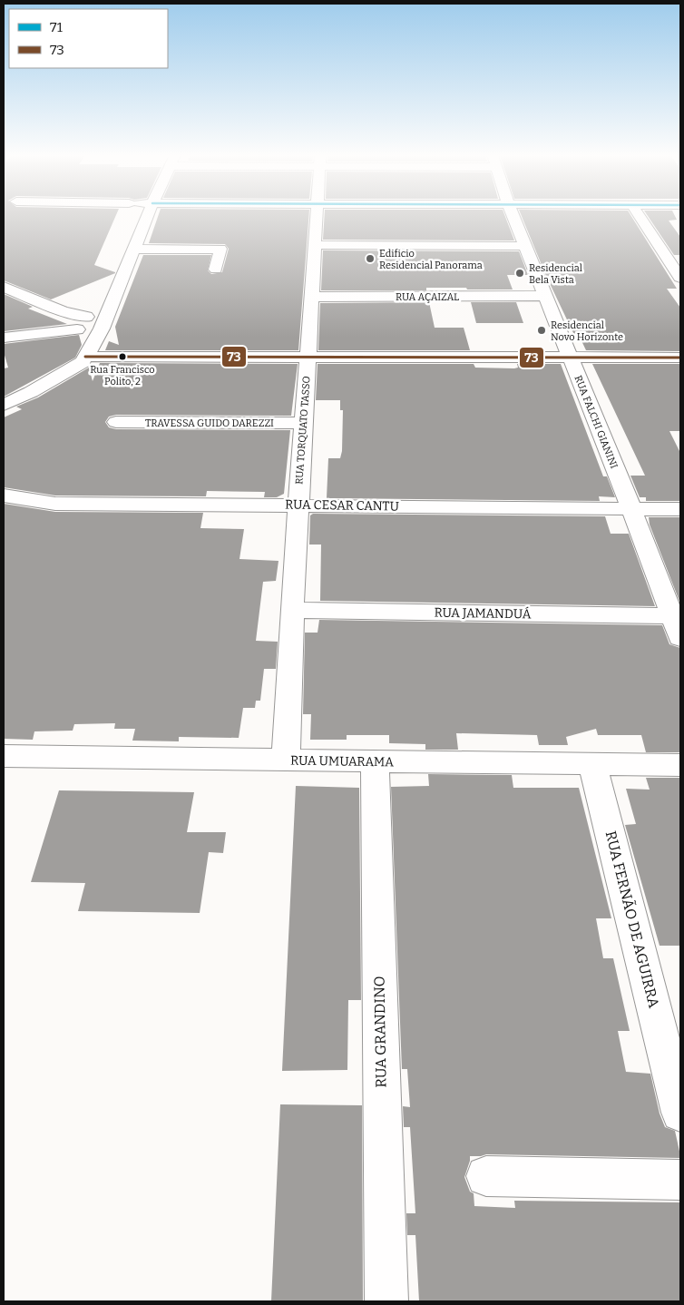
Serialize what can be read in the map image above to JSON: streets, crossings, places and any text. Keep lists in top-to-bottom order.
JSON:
{
  "streets": {
    "street": [
      "RUA AÇAIZAL",
      "RUA FALCHI GIANINI",
      "TRAVESSA GUIDO DAREZZI",
      "RUA TORQUATO TASSO",
      "RUA CESAR CANTU",
      "RUA JAMANDUÁ",
      "RUA UMUARAMA",
      "RUA FERNÃO DE AGUIRRA",
      "RUA GRANDINO"
    ]
  },
  "crossings": [
    ["RUA AÇAIZAL", "RUA FALCHI GIANINI"],
    ["RUA AÇAIZAL", "RUA TORQUATO TASSO"],
    ["RUA FALCHI GIANINI", "RUA CESAR CANTU"],
    ["RUA FALCHI GIANINI", "RUA JAMANDUÁ"],
    ["TRAVESSA GUIDO DAREZZI", "RUA TORQUATO TASSO"],
    ["RUA TORQUATO TASSO", "RUA CESAR CANTU"],
    ["RUA TORQUATO TASSO", "RUA JAMANDUÁ"],
    ["RUA TORQUATO TASSO", "RUA UMUARAMA"],
    ["RUA UMUARAMA", "RUA FERNÃO DE AGUIRRA"],
    ["RUA UMUARAMA", "RUA GRANDINO"]
  ],
  "places": [
    "Edificio Residencial Panorama",
    "Residencial Bela Vista",
    "Residencial Novo Horizonte",
    "Rua Francisco Polito, 2"
  ],
  "lines": ["transit line 73"],
  "legend": ["71", "73"]
}
